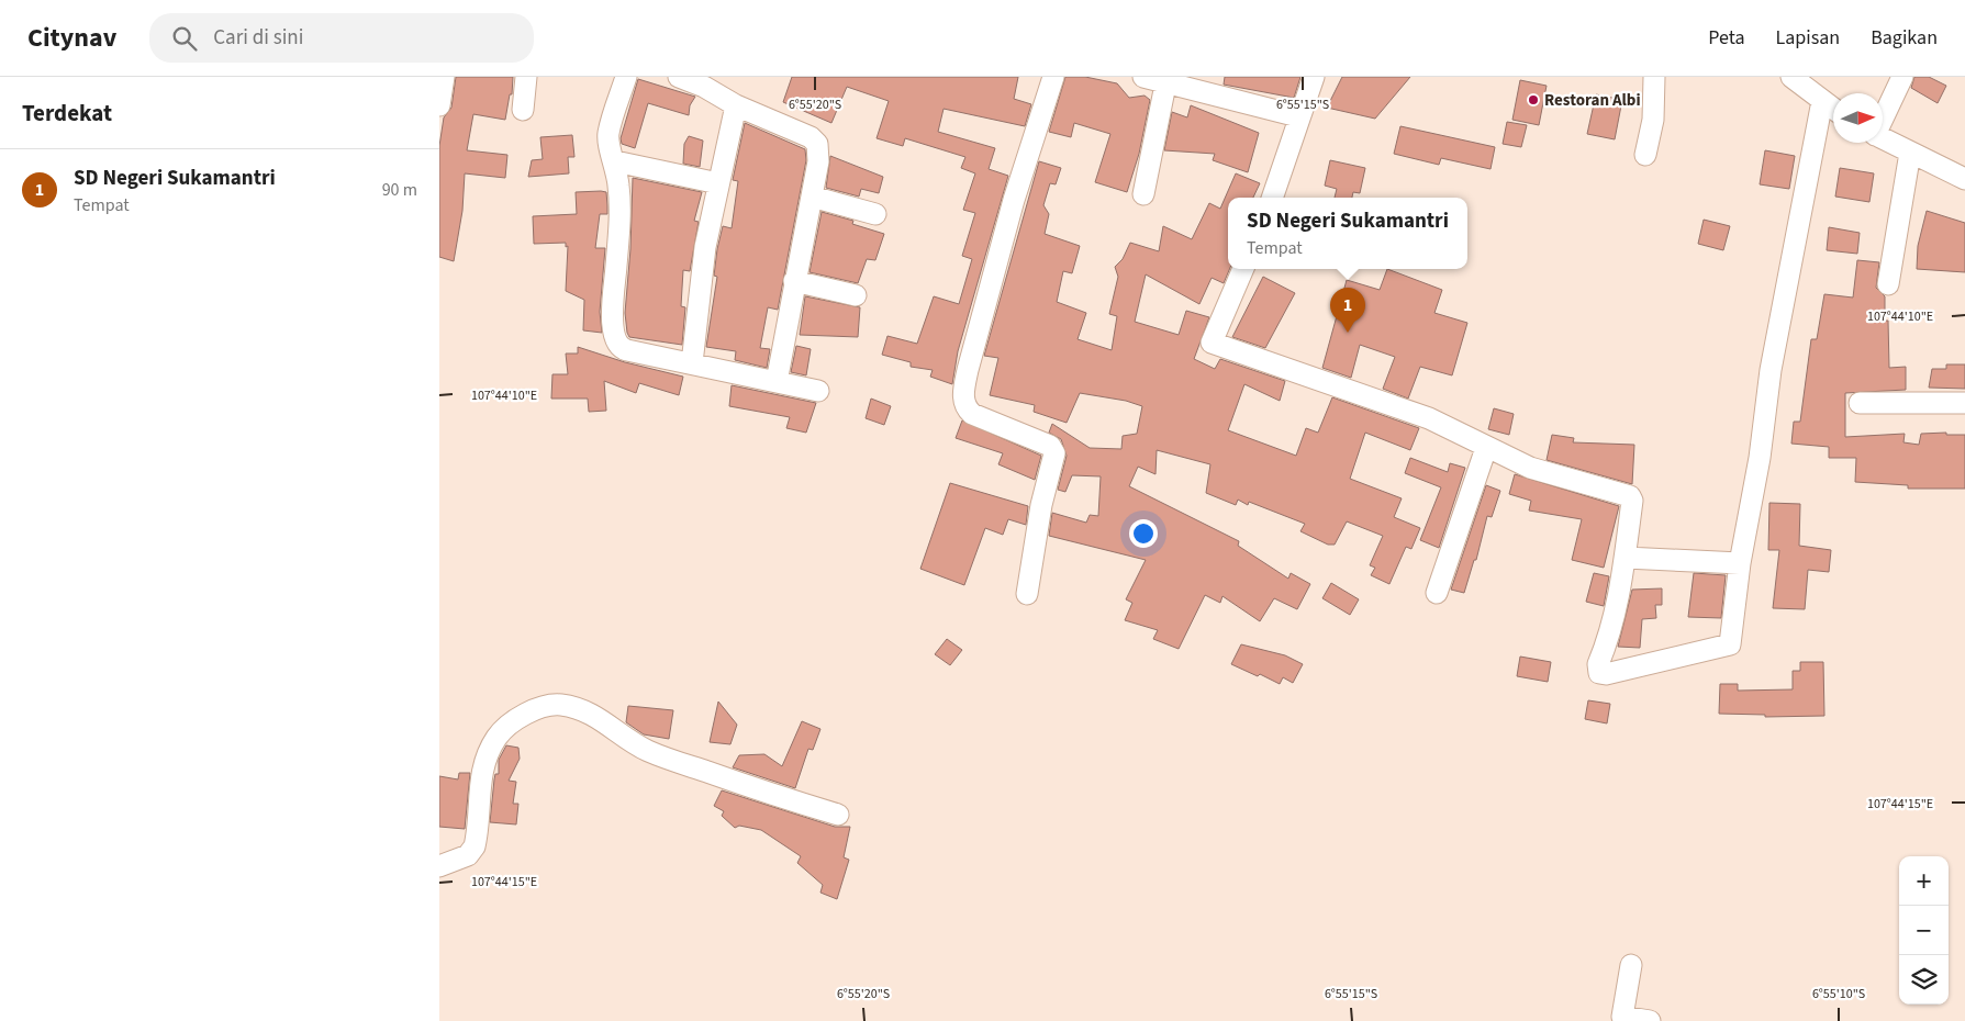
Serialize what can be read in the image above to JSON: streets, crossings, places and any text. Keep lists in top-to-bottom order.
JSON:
{
  "places": ["Restoran Albi"],
  "north": "right",
  "page": {
    "header": "Citynav",
    "search": "Cari di sini",
    "nav": ["Peta", "Lapisan", "Bagikan"],
    "heading": "Terdekat",
    "list": [
      {
        "mark": "1",
        "name": "SD Negeri Sukamantri",
        "note": "Tempat",
        "value": "90 m"
      }
    ],
    "popup": ["SD Negeri Sukamantri", "Tempat"],
    "pins": "1",
    "map_buttons": ["+", "−"]
  },
  "coordinates": [
    "6°55'20\"S",
    "6°55'15\"S",
    "107°44'10\"E",
    "107°44'15\"E",
    "6°55'10\"S"
  ]
}
